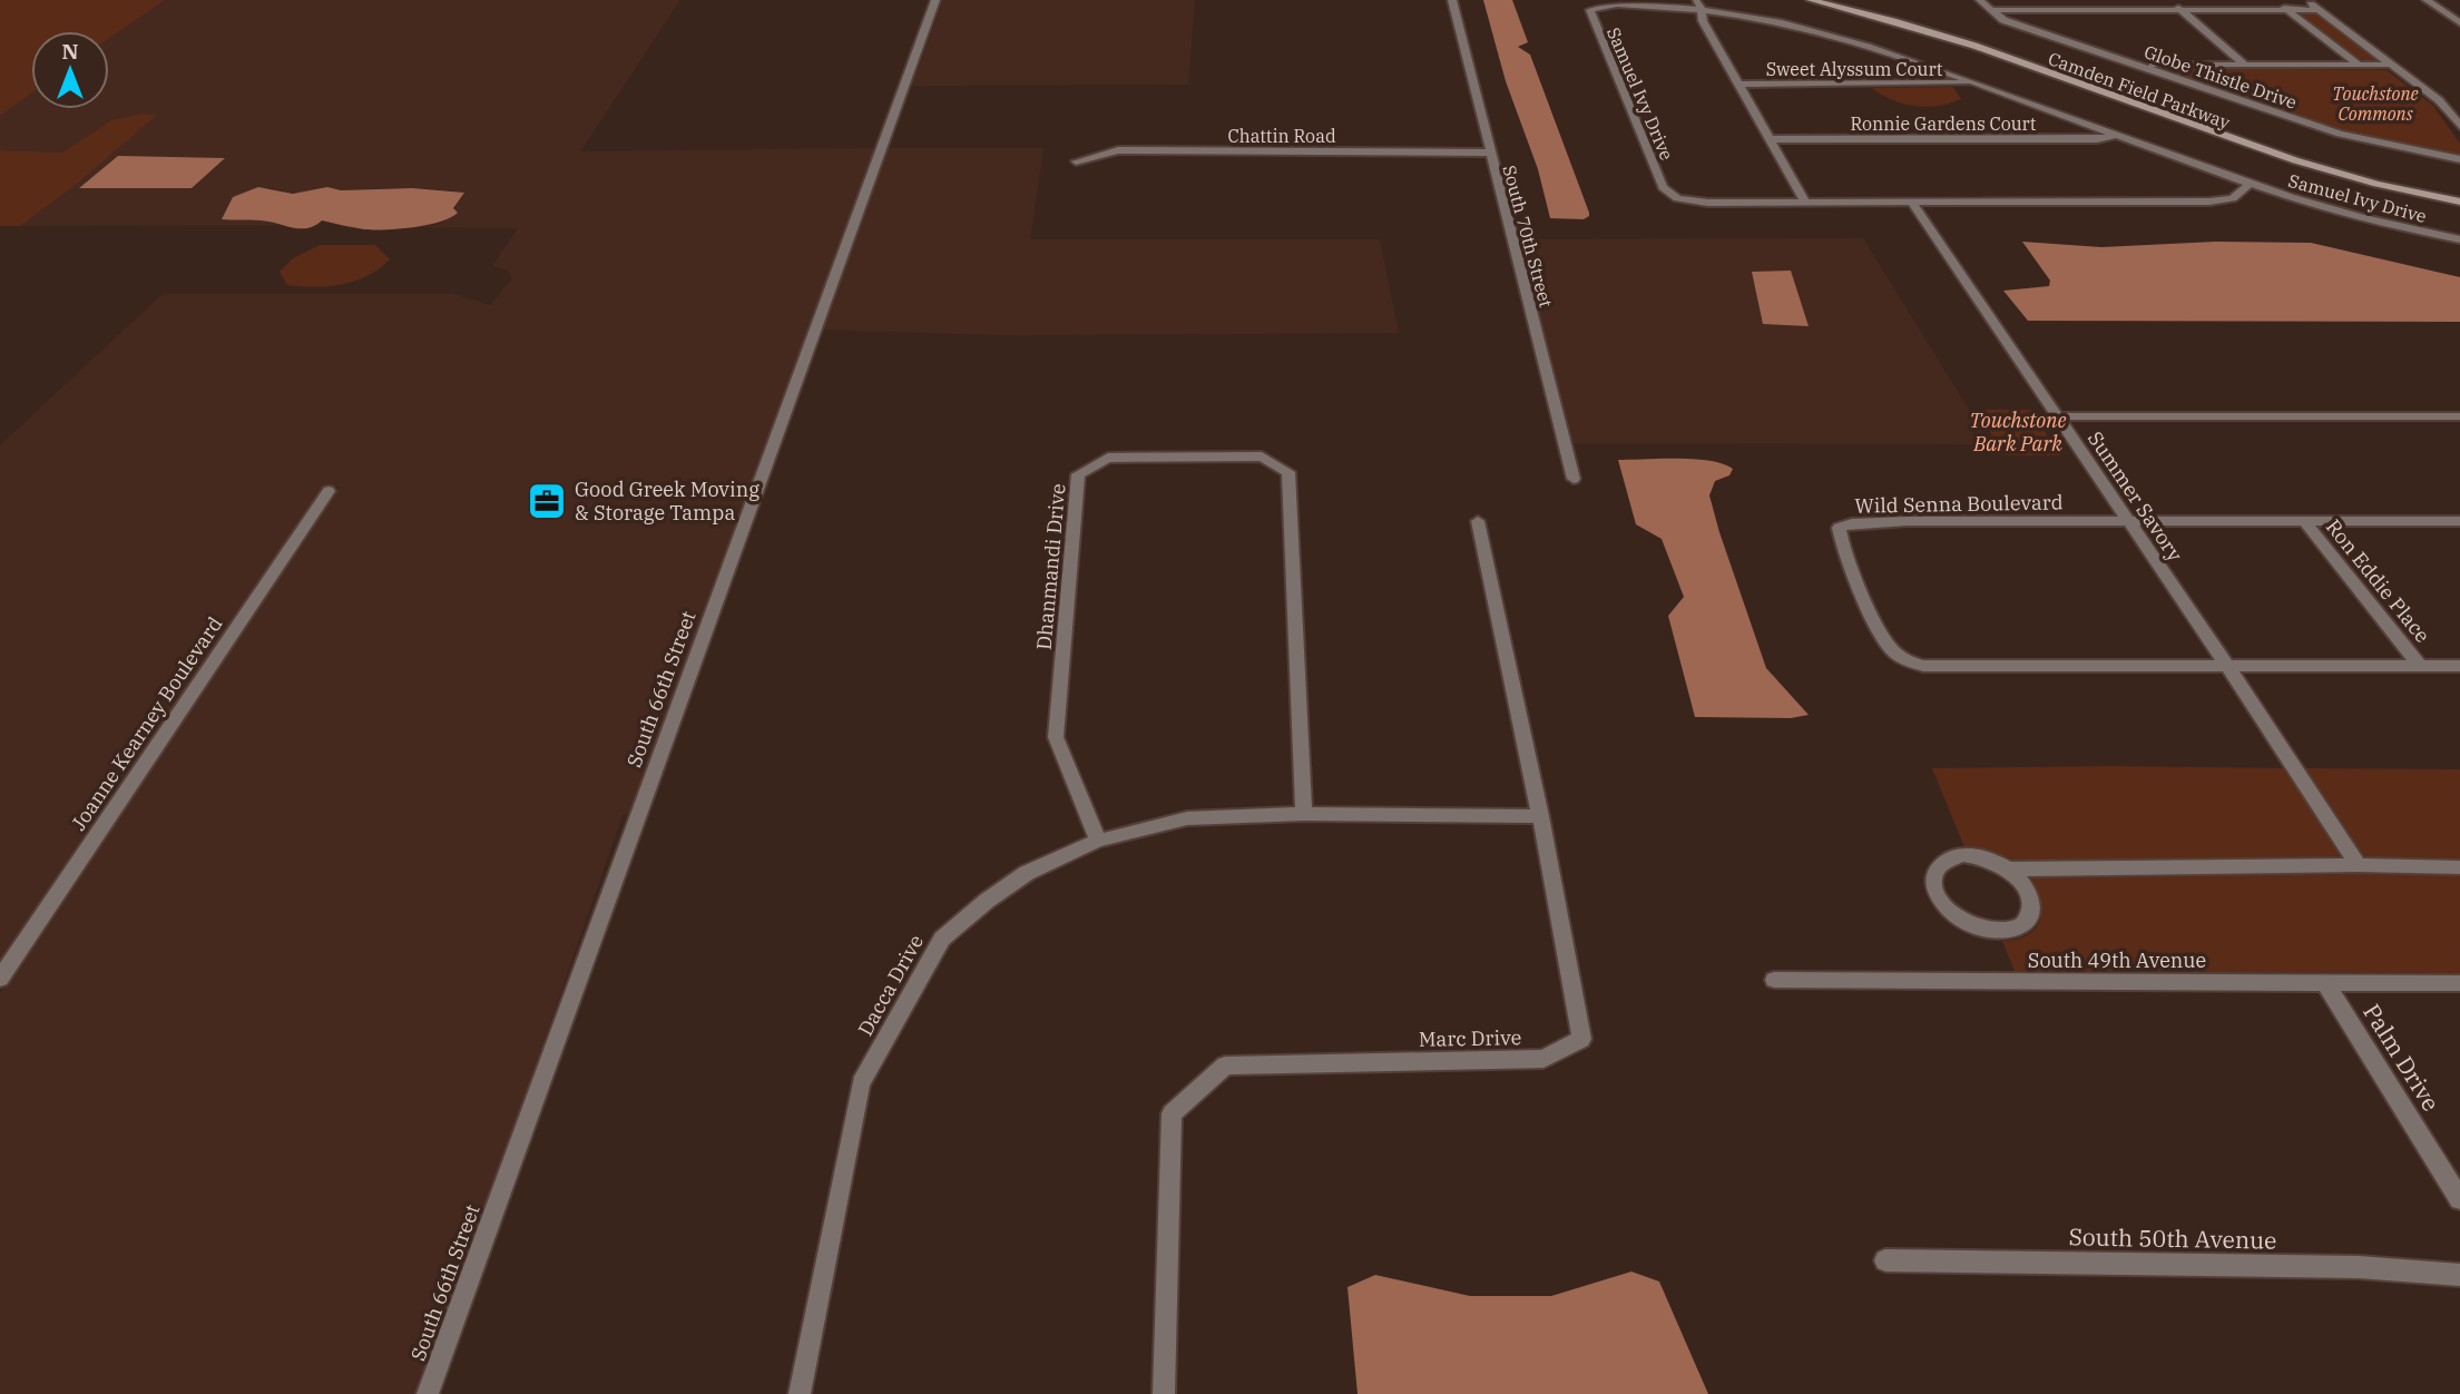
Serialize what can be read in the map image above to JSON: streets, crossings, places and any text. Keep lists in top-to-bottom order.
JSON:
{
  "streets": {
    "street": [
      "Sweet Alyssum Court",
      "Globe Thistle Drive",
      "Camden Field Parkway",
      "Samuel Ivy Drive",
      "Ronnie Gardens Court",
      "Chattin Road",
      "South 70th Street",
      "Summer Savory",
      "Wild Senna Boulevard",
      "Dhanmandi Drive",
      "Ron Eddie Place",
      "South 66th Street",
      "Joanne Kearney Boulevard",
      "South 49th Avenue",
      "Dacca Drive",
      "Marc Drive",
      "Palm Drive",
      "South 50th Avenue"
    ]
  },
  "crossings": [
    ["Sweet Alyssum Court", "Samuel Ivy Drive"],
    ["Samuel Ivy Drive", "Ronnie Gardens Court"],
    ["Samuel Ivy Drive", "Summer Savory"],
    ["Chattin Road", "South 70th Street"],
    ["Summer Savory", "Wild Senna Boulevard"],
    ["Wild Senna Boulevard", "Ron Eddie Place"],
    ["Dhanmandi Drive", "Dacca Drive"],
    ["South 49th Avenue", "Palm Drive"],
    ["Dacca Drive", "Marc Drive"]
  ],
  "parks": ["Touchstone Commons", "Touchstone Bark Park"],
  "places": {
    "office": ["Good Greek Moving & Storage Tampa"]
  },
  "north": "top"
}
